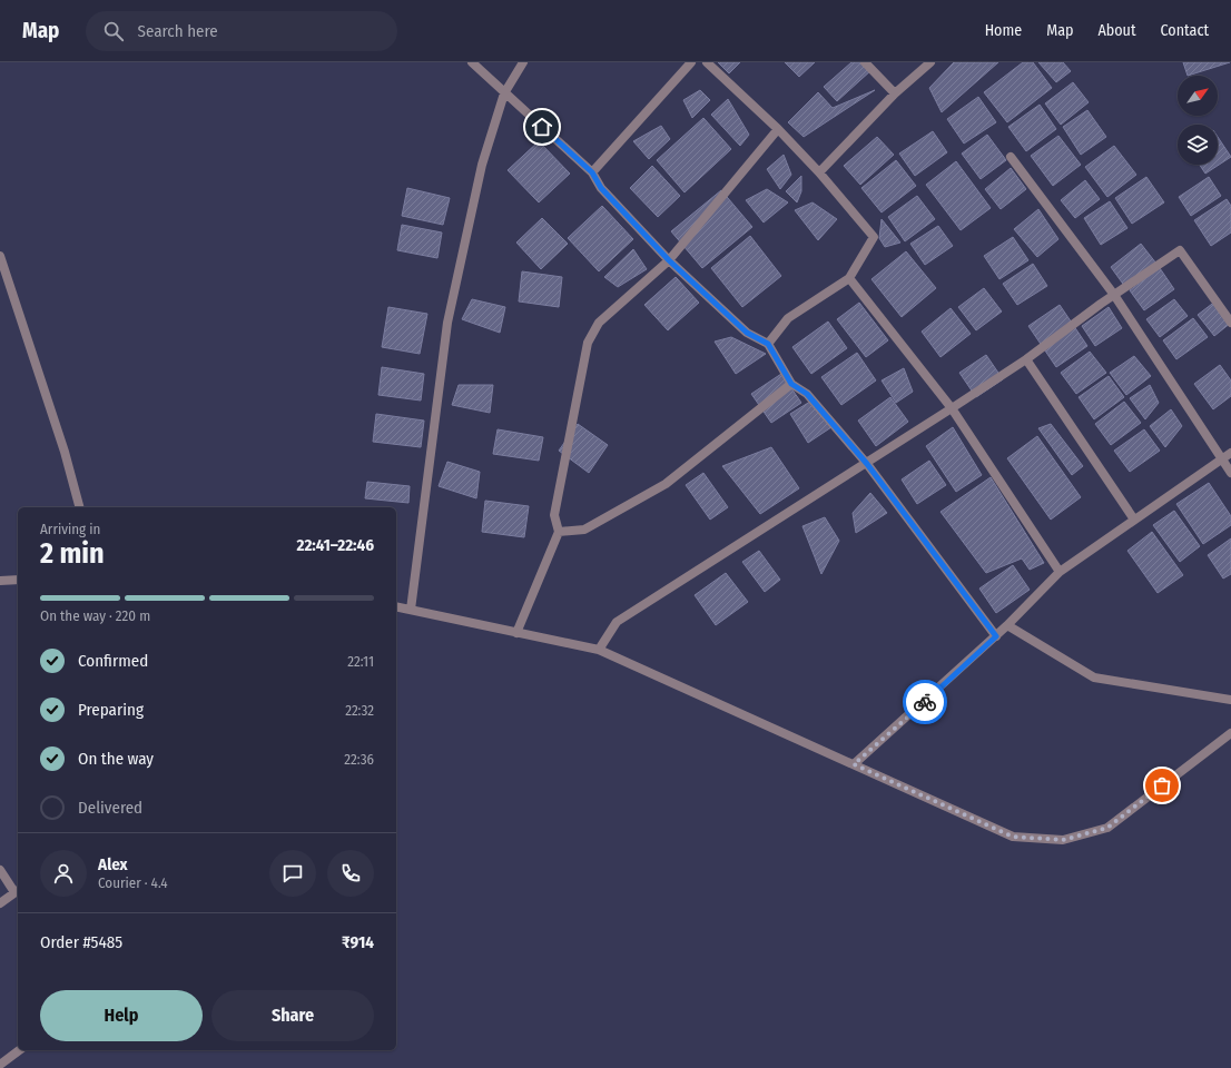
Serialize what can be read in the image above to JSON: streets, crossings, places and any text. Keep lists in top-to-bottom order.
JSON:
{
  "north": "top right",
  "page": {
    "header": "Map",
    "search": "Search here",
    "nav": [
      "Home",
      "Map",
      "About",
      "Contact"
    ],
    "heading": ["2 min", "Arriving in", "22:41–22:46"],
    "panel": [
      "Alex",
      "Courier · 4.4",
      "Order #5485",
      "₹914"
    ],
    "bar": "On the way · 220 m",
    "list": [
      ["Confirmed", "22:11"],
      ["Preparing", "22:32"],
      ["On the way", "22:36"],
      "Delivered"
    ],
    "buttons": ["Help", "Share"]
  }
}
